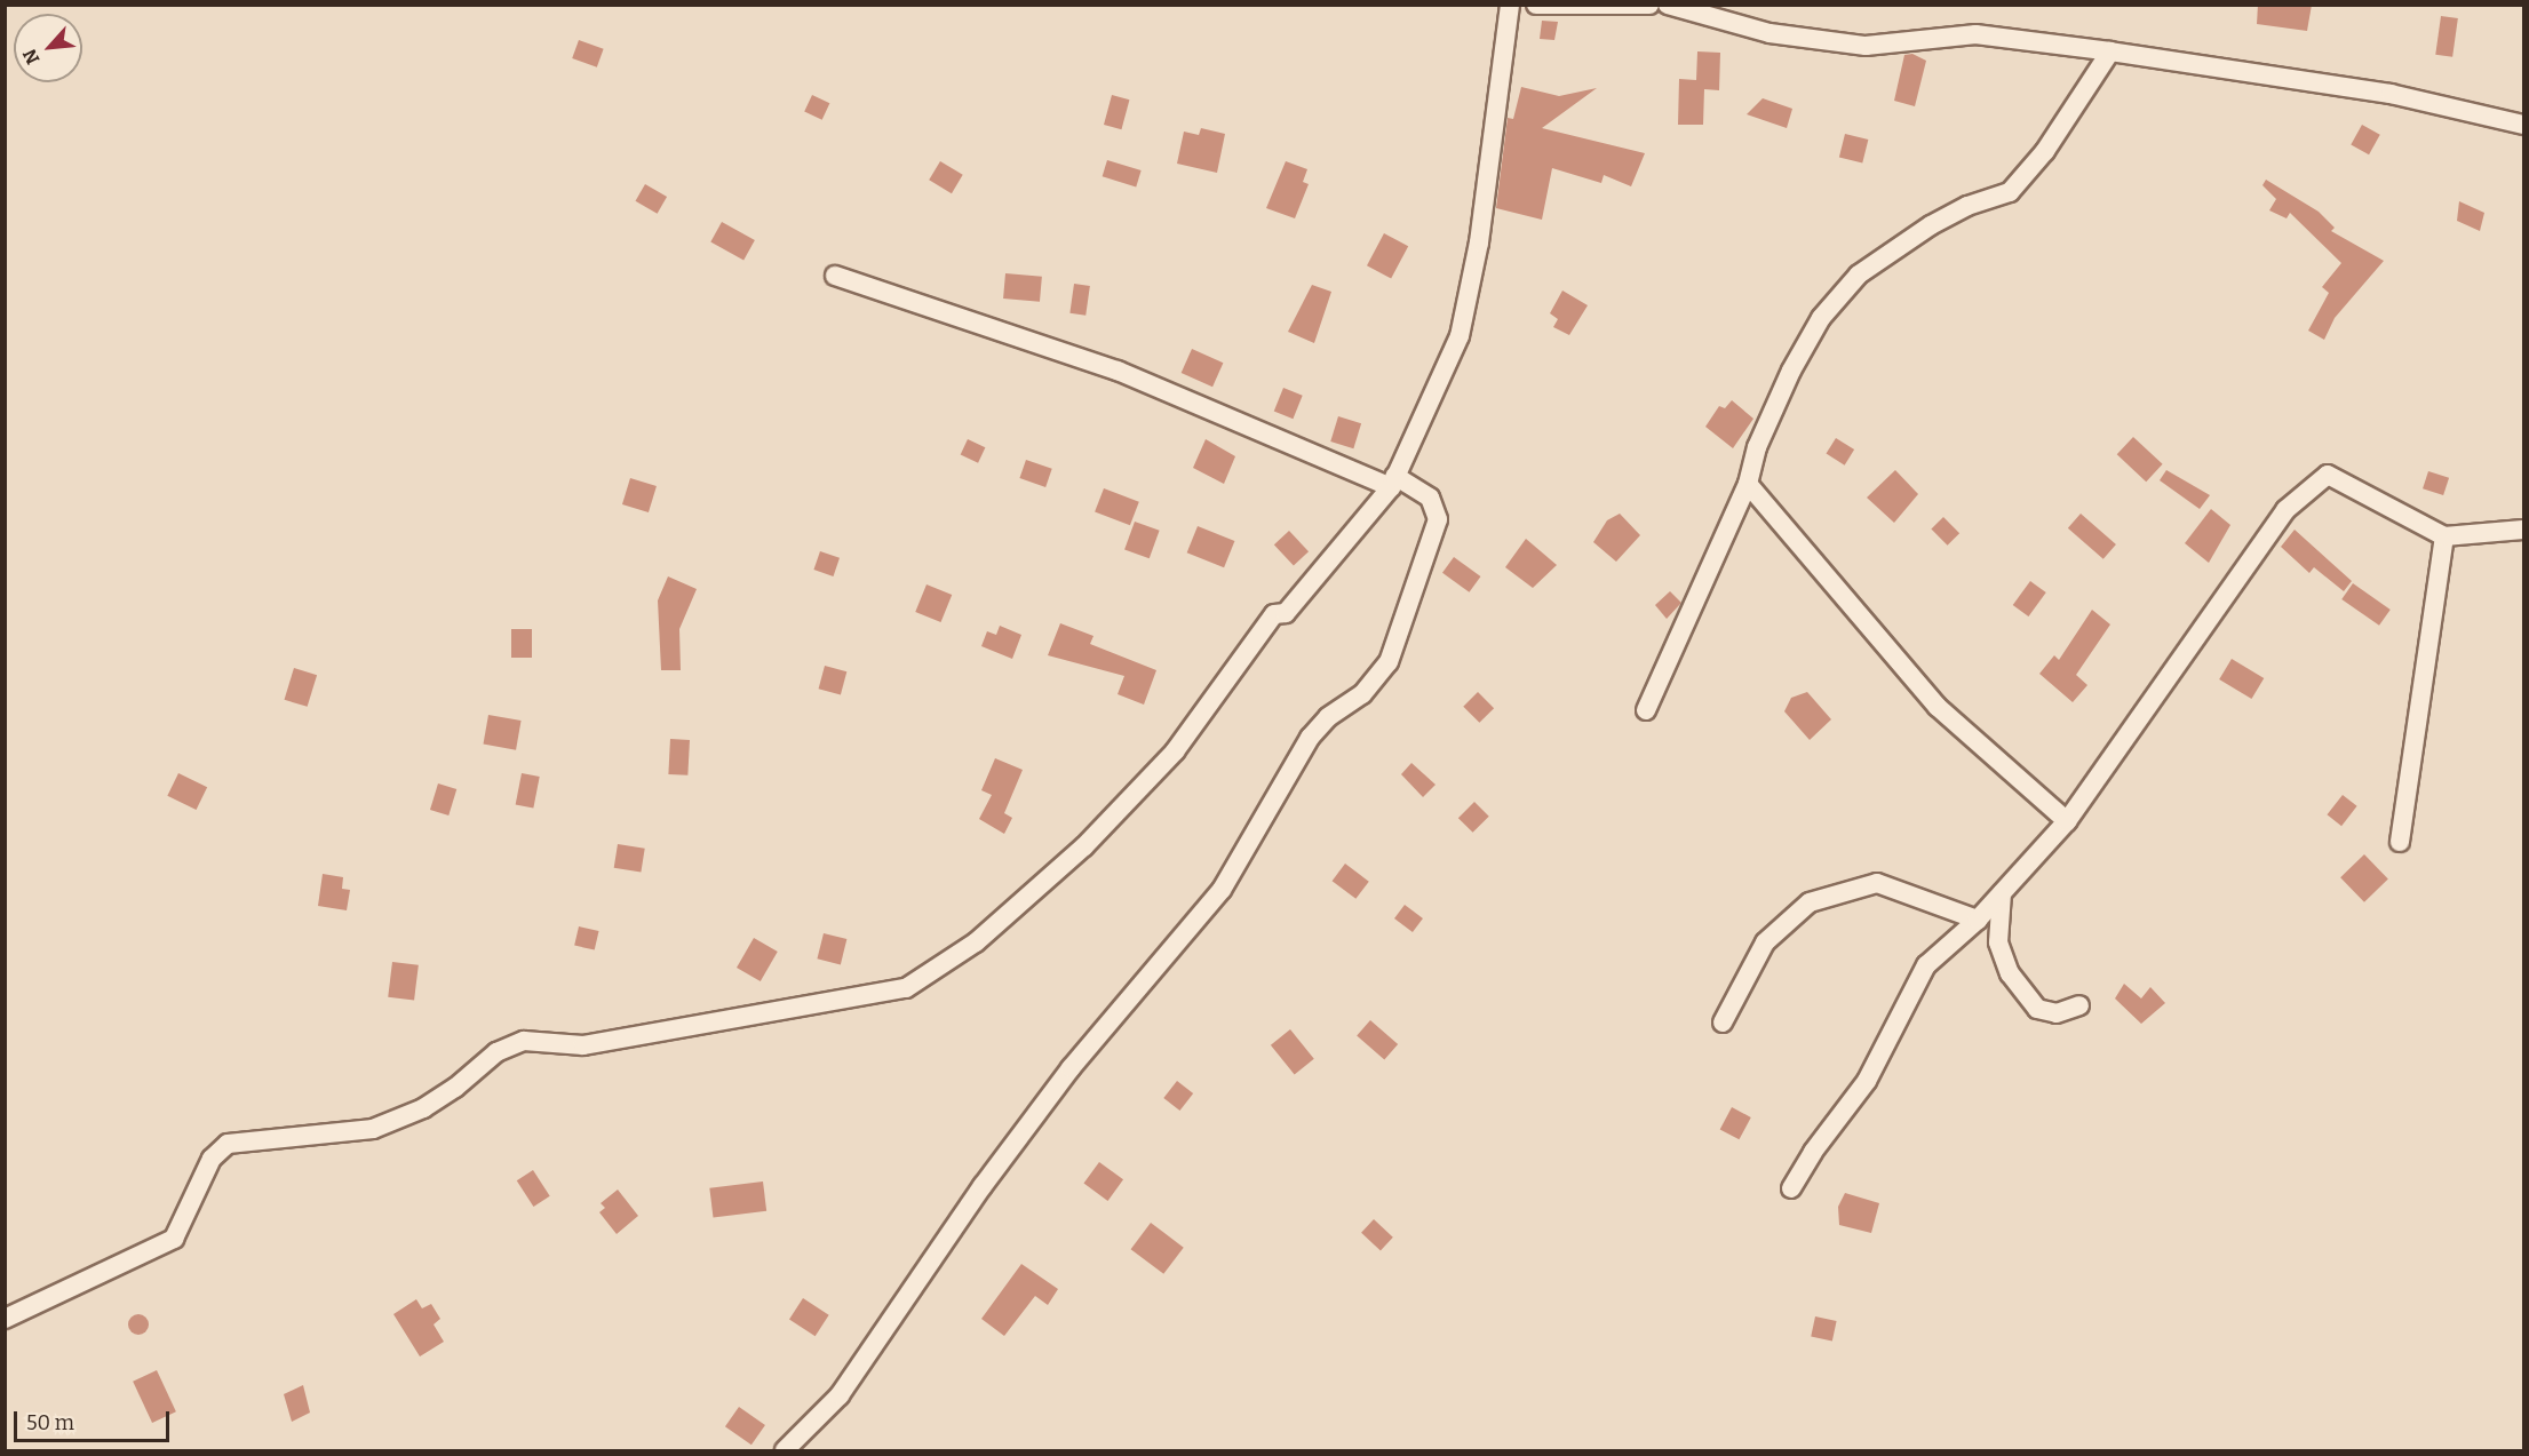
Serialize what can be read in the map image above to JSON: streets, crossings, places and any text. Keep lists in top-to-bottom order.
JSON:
{
  "scale_bar": "50 m",
  "north": "bottom left"
}
